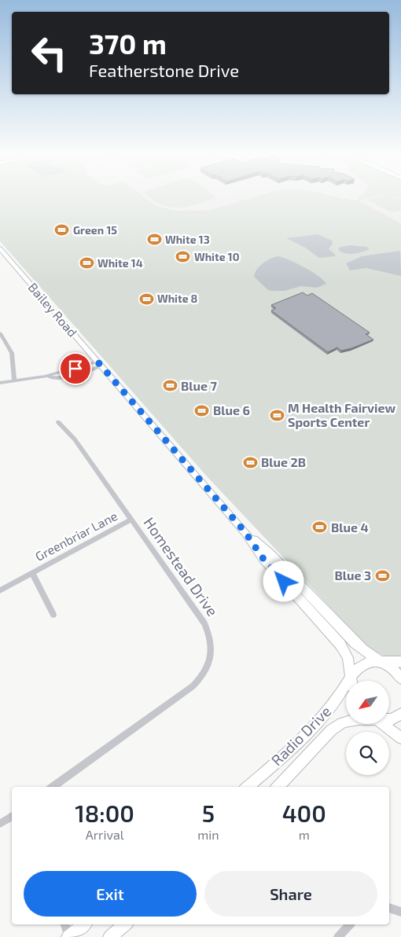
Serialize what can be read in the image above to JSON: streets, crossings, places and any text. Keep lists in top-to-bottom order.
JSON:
{
  "streets": {
    "main road": ["Bailey Road", "Radio Drive"],
    "street": ["Greenbriar Lane", "Homestead Drive"]
  },
  "crossings": [
    ["Bailey Road", "Radio Drive"],
    ["Greenbriar Lane", "Homestead Drive"]
  ],
  "places": {
    "sports": [
      "Green 15",
      "White 13",
      "White 10",
      "White 14",
      "White 8",
      "Blue 7",
      "Blue 6",
      "M Health Fairview Sports Center",
      "Blue 2B",
      "Blue 4",
      "Blue 3"
    ]
  },
  "north": "bottom left",
  "page": {
    "turn": ["370 m", "Featherstone Drive"],
    "eta": [
      "18:00",
      "Arrival",
      "5",
      "min",
      "400",
      "m"
    ],
    "buttons": ["Exit", "Share"]
  }
}
